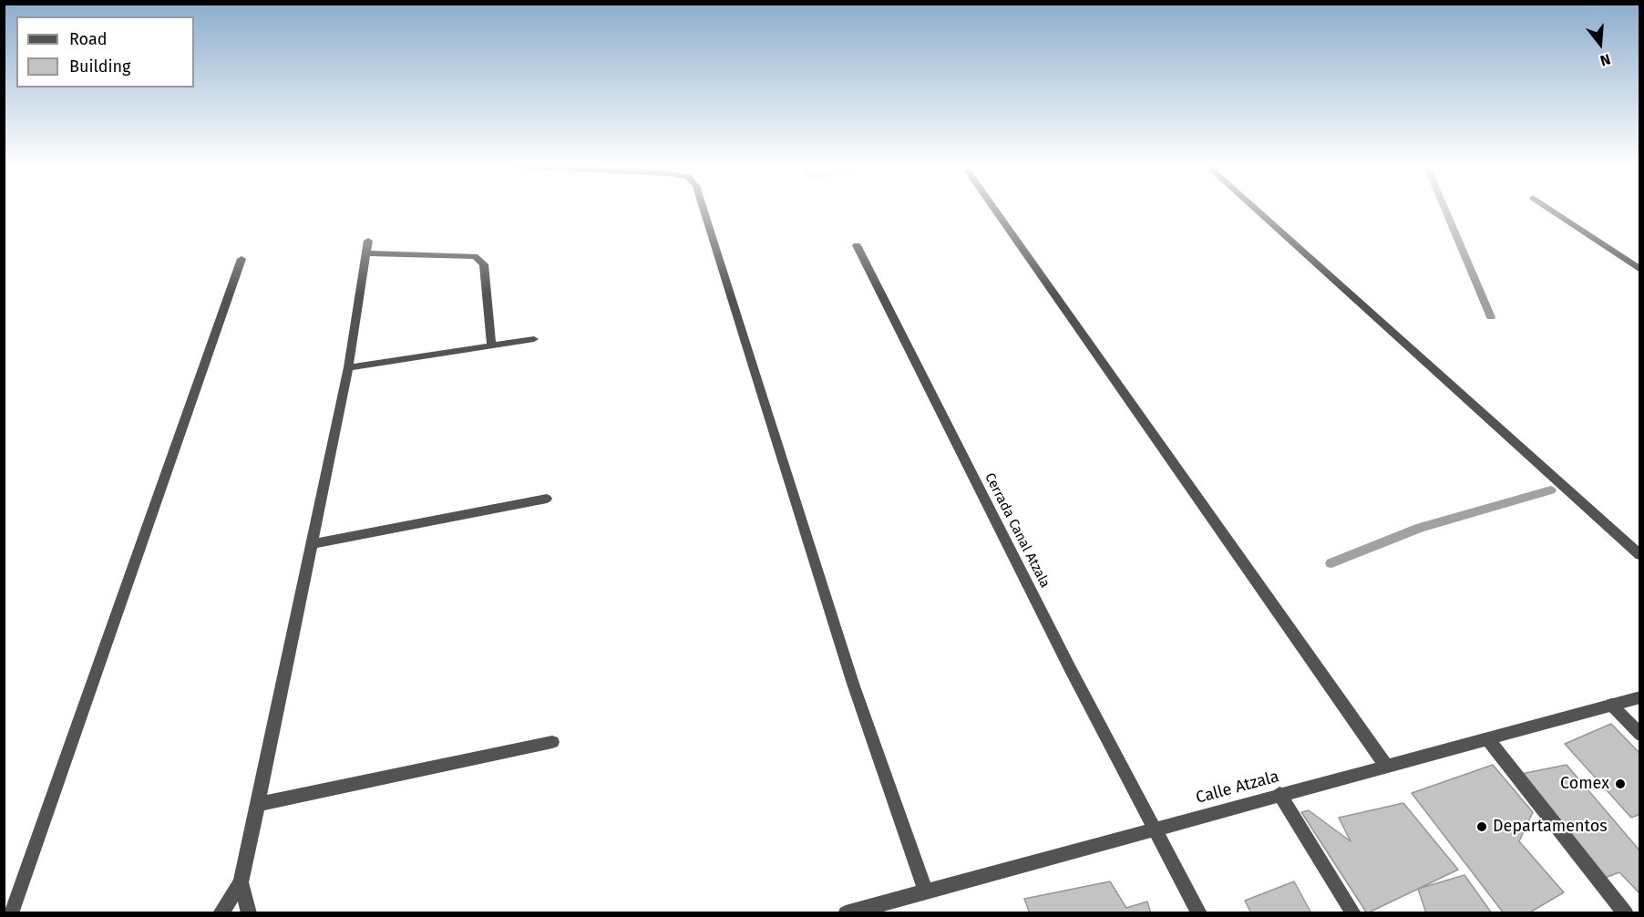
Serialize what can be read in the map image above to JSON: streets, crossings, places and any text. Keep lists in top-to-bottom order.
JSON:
{
  "streets": {
    "street": ["Cerrada Canal Atzala", "Calle Atzala"]
  },
  "crossings": [
    ["Cerrada Canal Atzala", "Calle Atzala"]
  ],
  "places": ["Comex", "Departamentos"],
  "legend": ["Road", "Building"],
  "north": "bottom"
}
